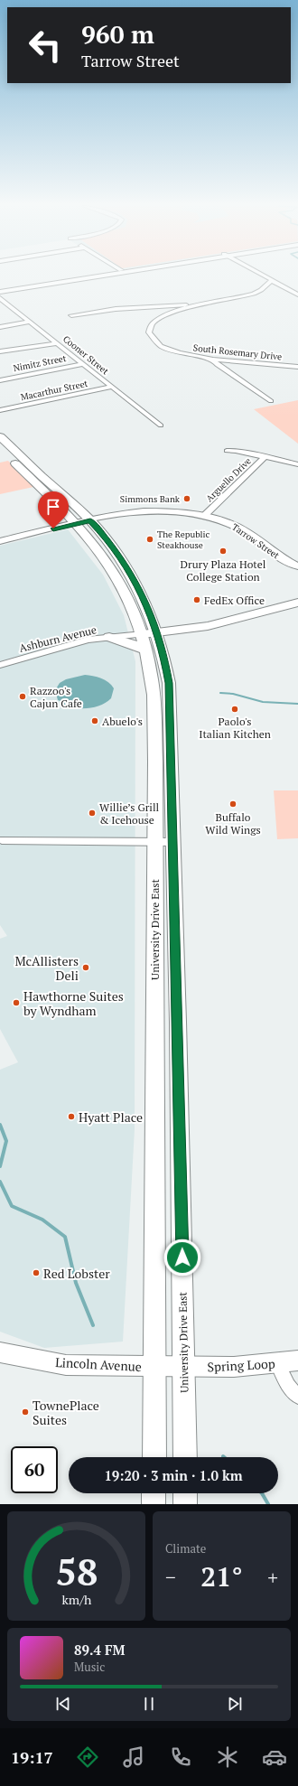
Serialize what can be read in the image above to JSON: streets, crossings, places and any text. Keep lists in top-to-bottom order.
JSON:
{
  "streets": {
    "main road": [
      "Tarrow Street",
      "University Drive East",
      "Lincoln Avenue",
      "Spring Loop"
    ],
    "street": [
      "South Rosemary Drive",
      "Cooner Street",
      "Nimitz Street",
      "Macarthur Street",
      "Arguello Drive",
      "Ashburn Avenue"
    ]
  },
  "crossings": [
    ["Cooner Street", "Nimitz Street"],
    ["Cooner Street", "Macarthur Street"],
    ["Arguello Drive", "Tarrow Street"],
    ["Tarrow Street", "University Drive East"],
    ["Ashburn Avenue", "University Drive East"],
    ["University Drive East", "Lincoln Avenue"],
    ["University Drive East", "Spring Loop"],
    ["Lincoln Avenue", "Spring Loop"]
  ],
  "places": [
    "Simmons Bank",
    "The Republic Steakhouse",
    "Drury Plaza Hotel College Station",
    "FedEx Office",
    "Razzoo's Cajun Cafe",
    "Paolo's Italian Kitchen",
    "Abuelo's",
    "Buffalo Wild Wings",
    "Willie’s Grill & Icehouse",
    "McAllisters Deli",
    "Hawthorne Suites by Wyndham",
    "Hyatt Place",
    "Red Lobster",
    "TownePlace Suites"
  ],
  "page": {
    "turn": ["960 m", "Tarrow Street"],
    "limit": "60",
    "trip": "19:20 · 3 min · 1.0 km",
    "tile": "Climate",
    "heat": ["−", "21°", "+"],
    "song": ["89.4 FM", "Music"],
    "tabs": "19:17",
    "gauge": ["58", "km/h"]
  }
}
